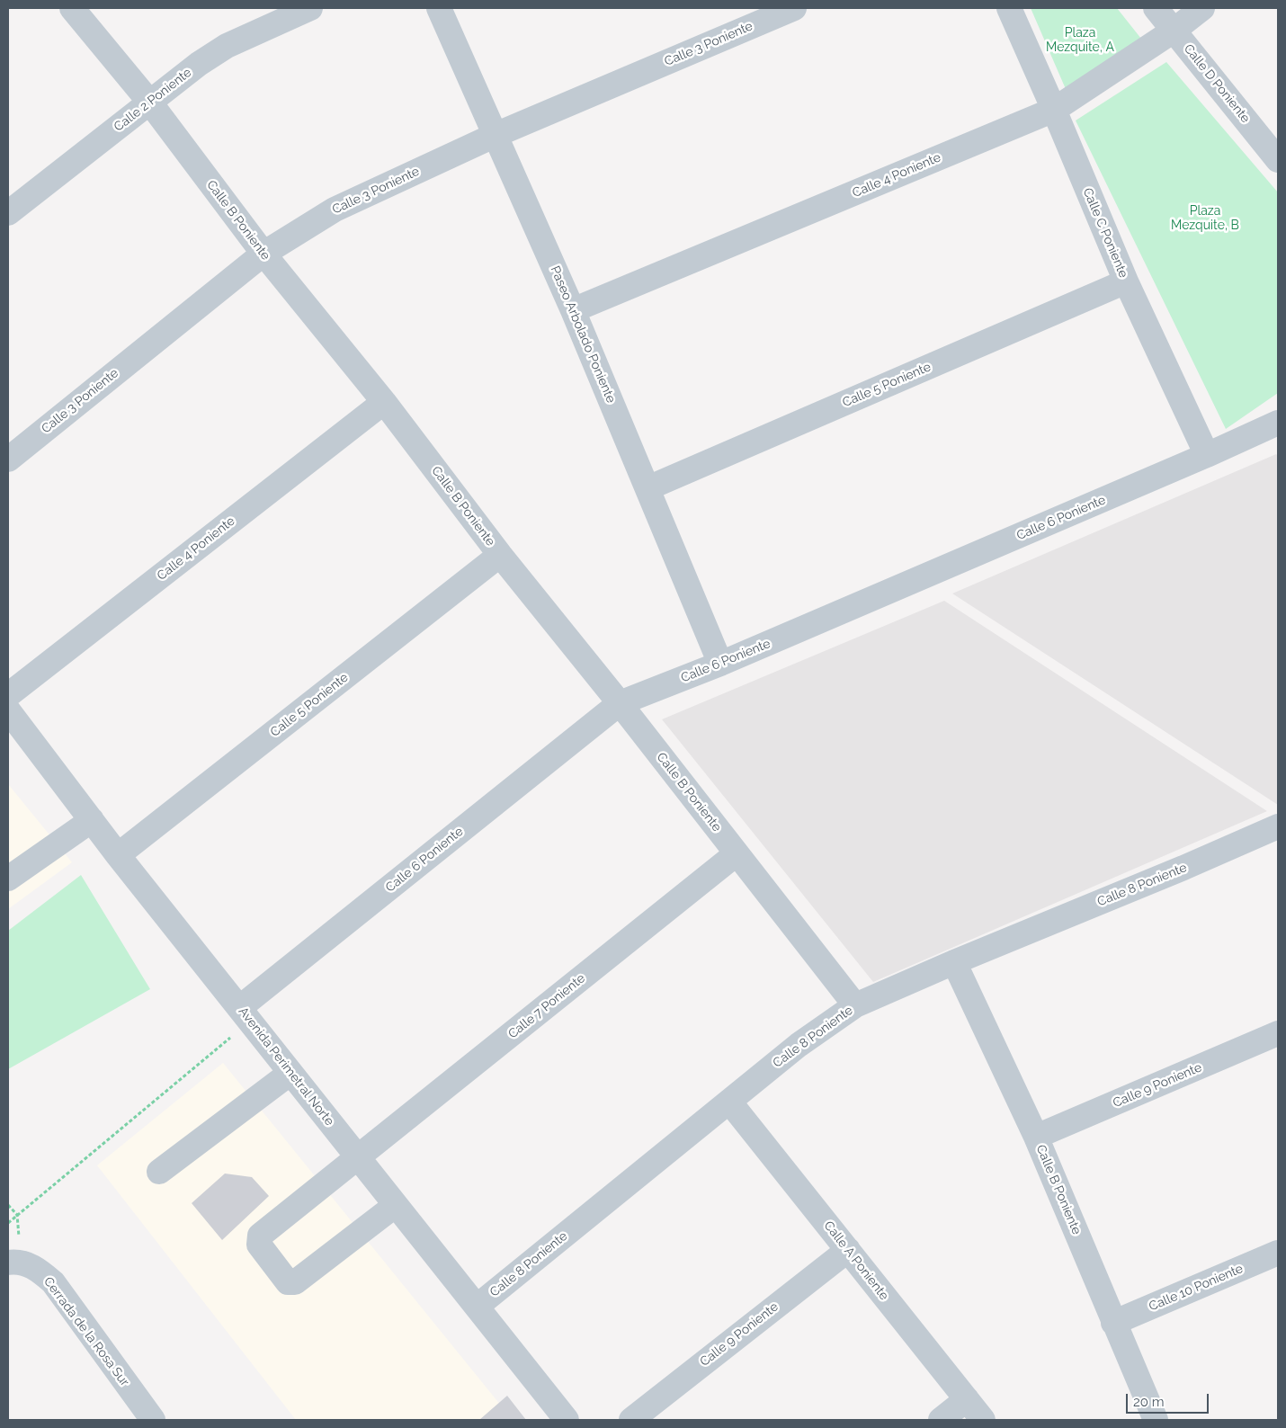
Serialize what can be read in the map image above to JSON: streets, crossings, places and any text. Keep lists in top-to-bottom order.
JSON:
{
  "streets": {
    "street": [
      "Calle 3 Poniente",
      "Calle D Poniente",
      "Calle 2 Poniente",
      "Calle 4 Poniente",
      "Calle B Poniente",
      "Calle C Poniente",
      "Paseo Arbolado Poniente",
      "Calle 5 Poniente",
      "Calle 6 Poniente",
      "Calle 8 Poniente",
      "Calle 7 Poniente",
      "Avenida Perimetral Norte",
      "Calle 9 Poniente",
      "Calle A Poniente",
      "Calle 10 Poniente",
      "Cerrada de la Rosa Sur"
    ]
  },
  "crossings": [
    ["Calle 3 Poniente", "Calle B Poniente"],
    ["Calle 3 Poniente", "Paseo Arbolado Poniente"],
    ["Calle D Poniente", "Calle 4 Poniente"],
    ["Calle 2 Poniente", "Calle B Poniente"],
    ["Calle 4 Poniente", "Calle B Poniente"],
    ["Calle 4 Poniente", "Calle C Poniente"],
    ["Calle 4 Poniente", "Paseo Arbolado Poniente"],
    ["Calle B Poniente", "Calle 5 Poniente"],
    ["Calle B Poniente", "Calle 6 Poniente"],
    ["Calle B Poniente", "Calle 8 Poniente"],
    ["Calle B Poniente", "Calle 7 Poniente"],
    ["Calle B Poniente", "Calle 9 Poniente"],
    ["Calle B Poniente", "Calle 10 Poniente"],
    ["Calle C Poniente", "Calle 5 Poniente"],
    ["Calle C Poniente", "Calle 6 Poniente"],
    ["Paseo Arbolado Poniente", "Calle 5 Poniente"],
    ["Paseo Arbolado Poniente", "Calle 6 Poniente"],
    ["Calle 5 Poniente", "Avenida Perimetral Norte"],
    ["Calle 6 Poniente", "Avenida Perimetral Norte"],
    ["Calle 8 Poniente", "Avenida Perimetral Norte"],
    ["Calle 8 Poniente", "Calle A Poniente"],
    ["Calle 7 Poniente", "Avenida Perimetral Norte"],
    ["Calle 9 Poniente", "Calle A Poniente"]
  ],
  "parks": ["Plaza Mezquite, A", "Plaza Mezquite, B"],
  "scale_bar": "20 m"
}
